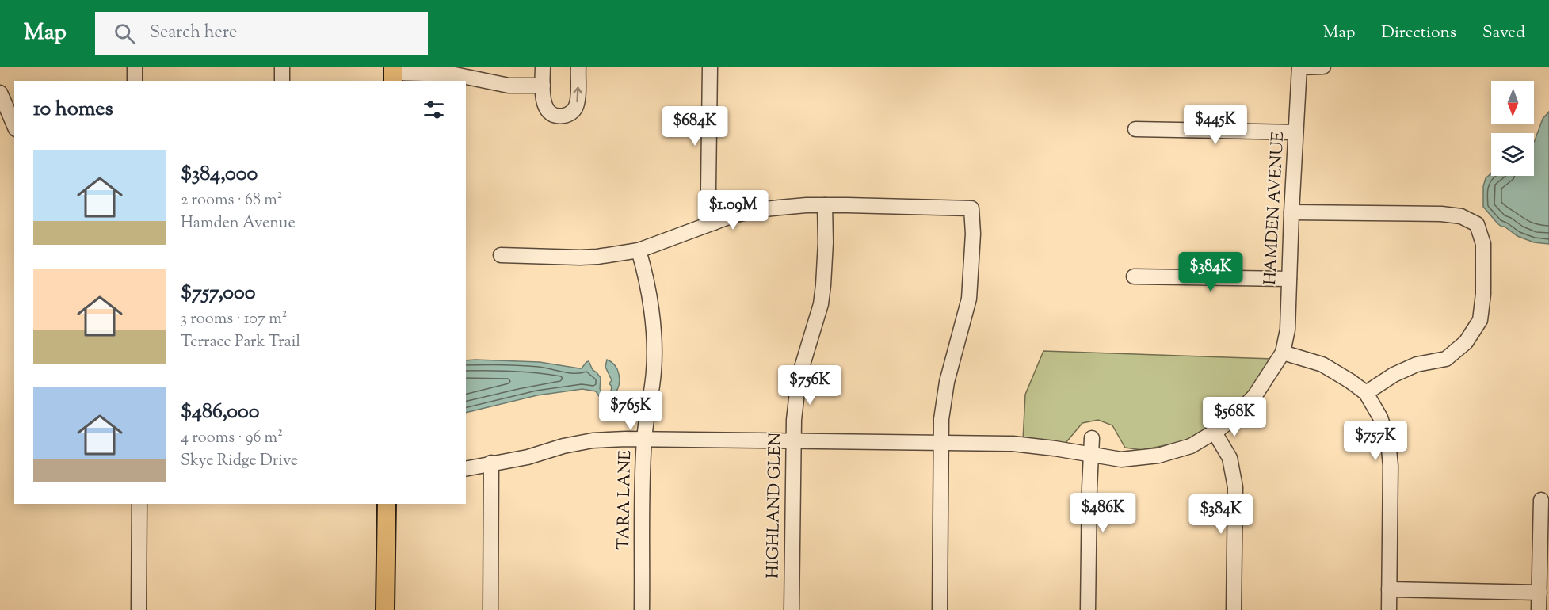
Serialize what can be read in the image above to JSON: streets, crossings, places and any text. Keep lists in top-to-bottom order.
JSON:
{
  "streets": {
    "street": ["HAMDEN AVENUE", "TARA LANE", "HIGHLAND GLEN"]
  },
  "north": "bottom",
  "page": {
    "header": "Map",
    "search": "Search here",
    "nav": ["Map", "Directions", "Saved"],
    "heading": "10 homes",
    "price": [
      "$445K",
      "$684K",
      "$1.09M",
      "$384K",
      "$756K",
      "$765K",
      "$568K",
      "$757K",
      "$486K",
      "$384K"
    ],
    "list": [
      {
        "name": "$384,000",
        "note": "2 rooms · 68 m² · Hamden Avenue"
      },
      {
        "name": "$757,000",
        "note": "3 rooms · 107 m² · Terrace Park Trail"
      },
      {
        "name": "$486,000",
        "note": "4 rooms · 96 m² · Skye Ridge Drive"
      }
    ]
  }
}
